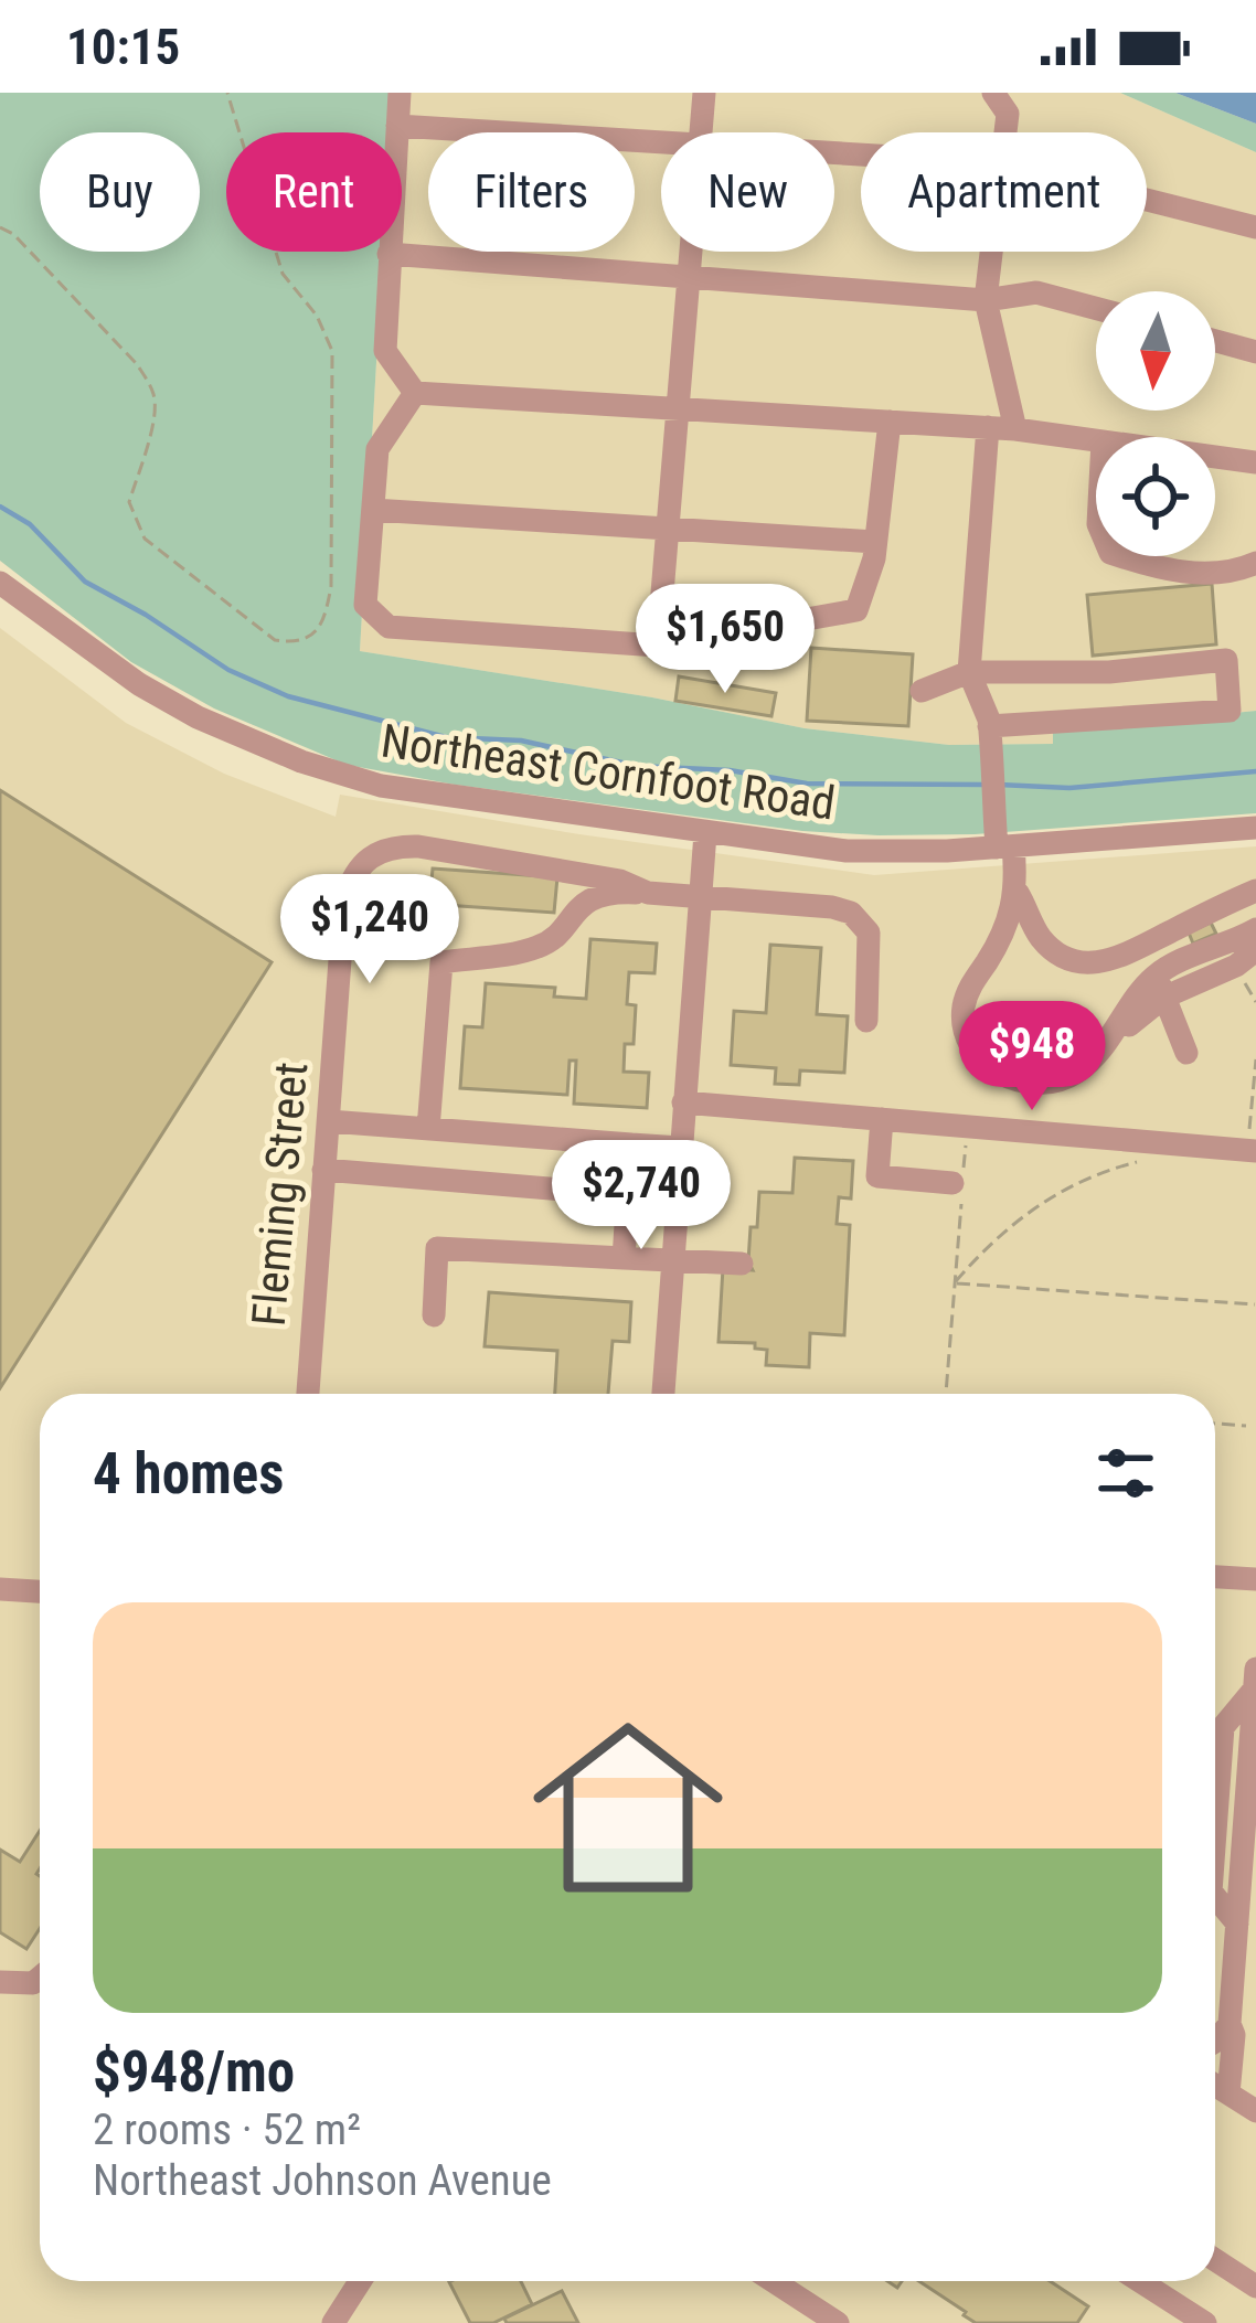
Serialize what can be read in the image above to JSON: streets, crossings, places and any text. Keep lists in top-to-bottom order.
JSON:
{
  "streets": {
    "street": ["Northeast Cornfoot Road", "Fleming Street"]
  },
  "north": "bottom",
  "page": {
    "status": "10:15",
    "chip": [
      "Buy",
      "Rent",
      "Filters",
      "New",
      "Apartment"
    ],
    "price": [
      "$1,650",
      "$1,240",
      "$948",
      "$2,740"
    ],
    "heading": "4 homes",
    "list": [
      {
        "name": "$948/mo",
        "note": "2 rooms · 52 m² · Northeast Johnson Avenue"
      }
    ]
  }
}
